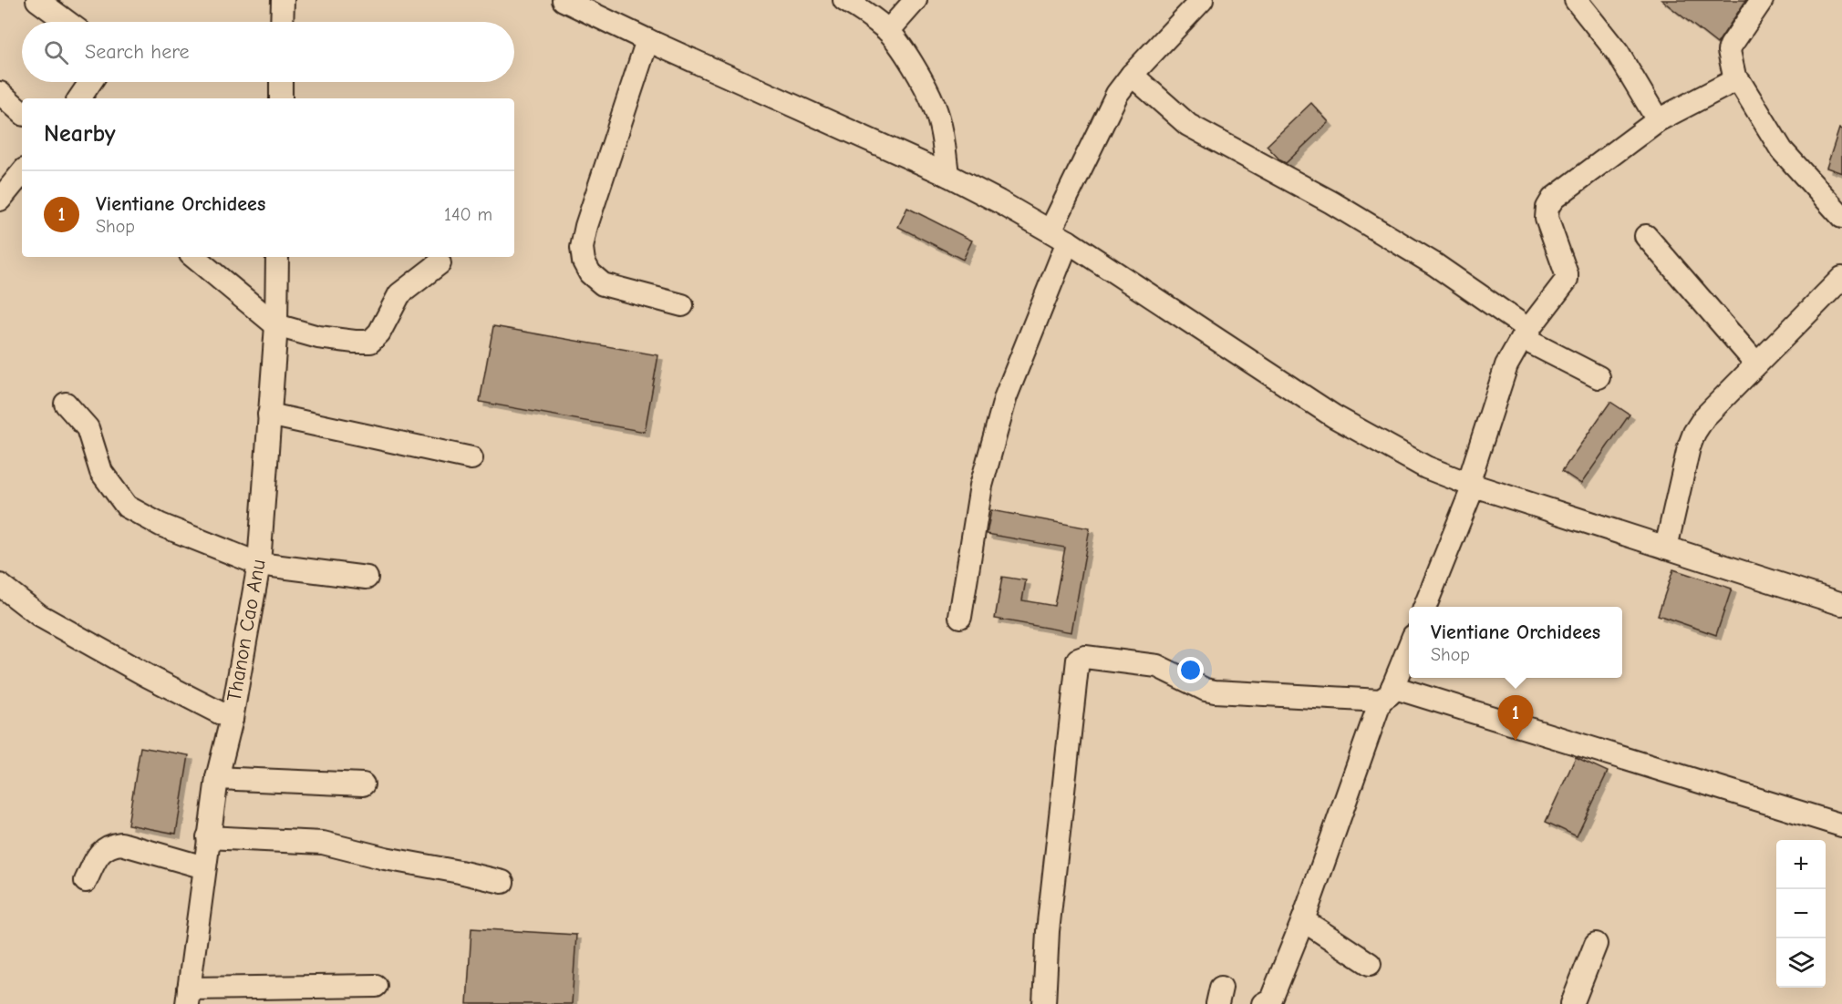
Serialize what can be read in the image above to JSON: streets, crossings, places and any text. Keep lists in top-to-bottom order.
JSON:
{
  "streets": {
    "street": ["Thanon Cao Anu"]
  },
  "page": {
    "search": "Search here",
    "heading": "Nearby",
    "list": [
      {
        "mark": "1",
        "name": "Vientiane Orchidees",
        "note": "Shop",
        "value": "140 m"
      }
    ],
    "popup": ["Vientiane Orchidees", "Shop"],
    "pins": "1",
    "map_buttons": ["+", "−"]
  }
}
